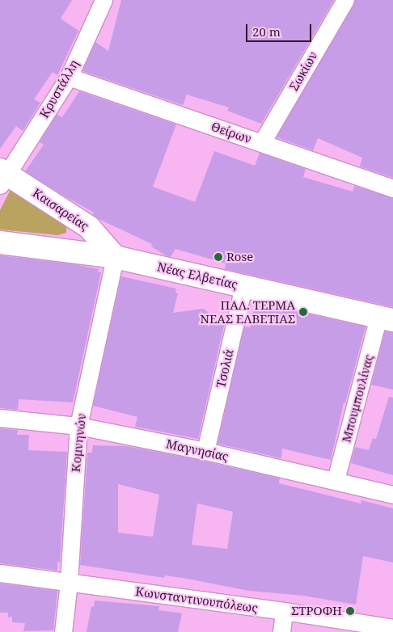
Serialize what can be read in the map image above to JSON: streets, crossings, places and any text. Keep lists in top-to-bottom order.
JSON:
{
  "streets": {
    "street": [
      "Σωκίων",
      "Κρυστάλλη",
      "Θείρων",
      "Καισαρείας",
      "Νέας Ελβετίας",
      "Τσολιά",
      "Μπουμπουλίνας",
      "Κομνηνών",
      "Μαγνησίας",
      "Κωνσταντινουπόλεως"
    ]
  },
  "crossings": [
    ["Σωκίων", "Θείρων"],
    ["Κρυστάλλη", "Θείρων"],
    ["Κρυστάλλη", "Καισαρείας"],
    ["Καισαρείας", "Νέας Ελβετίας"],
    ["Καισαρείας", "Κομνηνών"],
    ["Νέας Ελβετίας", "Τσολιά"],
    ["Νέας Ελβετίας", "Μπουμπουλίνας"],
    ["Νέας Ελβετίας", "Κομνηνών"],
    ["Τσολιά", "Μαγνησίας"],
    ["Μπουμπουλίνας", "Μαγνησίας"],
    ["Κομνηνών", "Μαγνησίας"],
    ["Κομνηνών", "Κωνσταντινουπόλεως"]
  ],
  "places": ["Rose", "ΠΑΛ. ΤΕΡΜΑ ΝΕΑΣ ΕΛΒΕΤΙΑΣ", "ΣΤΡΟΦΗ"],
  "scale_bar": "20 m"
}
